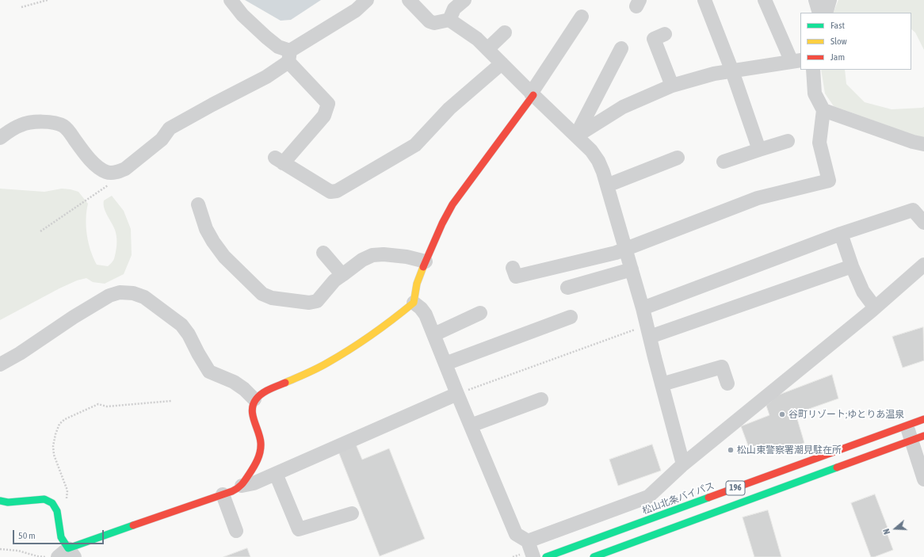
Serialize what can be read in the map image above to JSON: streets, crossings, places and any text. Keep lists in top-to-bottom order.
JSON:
{
  "streets": {
    "main road": ["196", "松山北条バイパス"]
  },
  "places": ["谷町リゾート;ゆとりあ温泉", "松山東警察署潮見駐在所"],
  "legend": ["Fast", "Slow", "Jam"],
  "scale_bar": "50 m",
  "north": "left"
}
